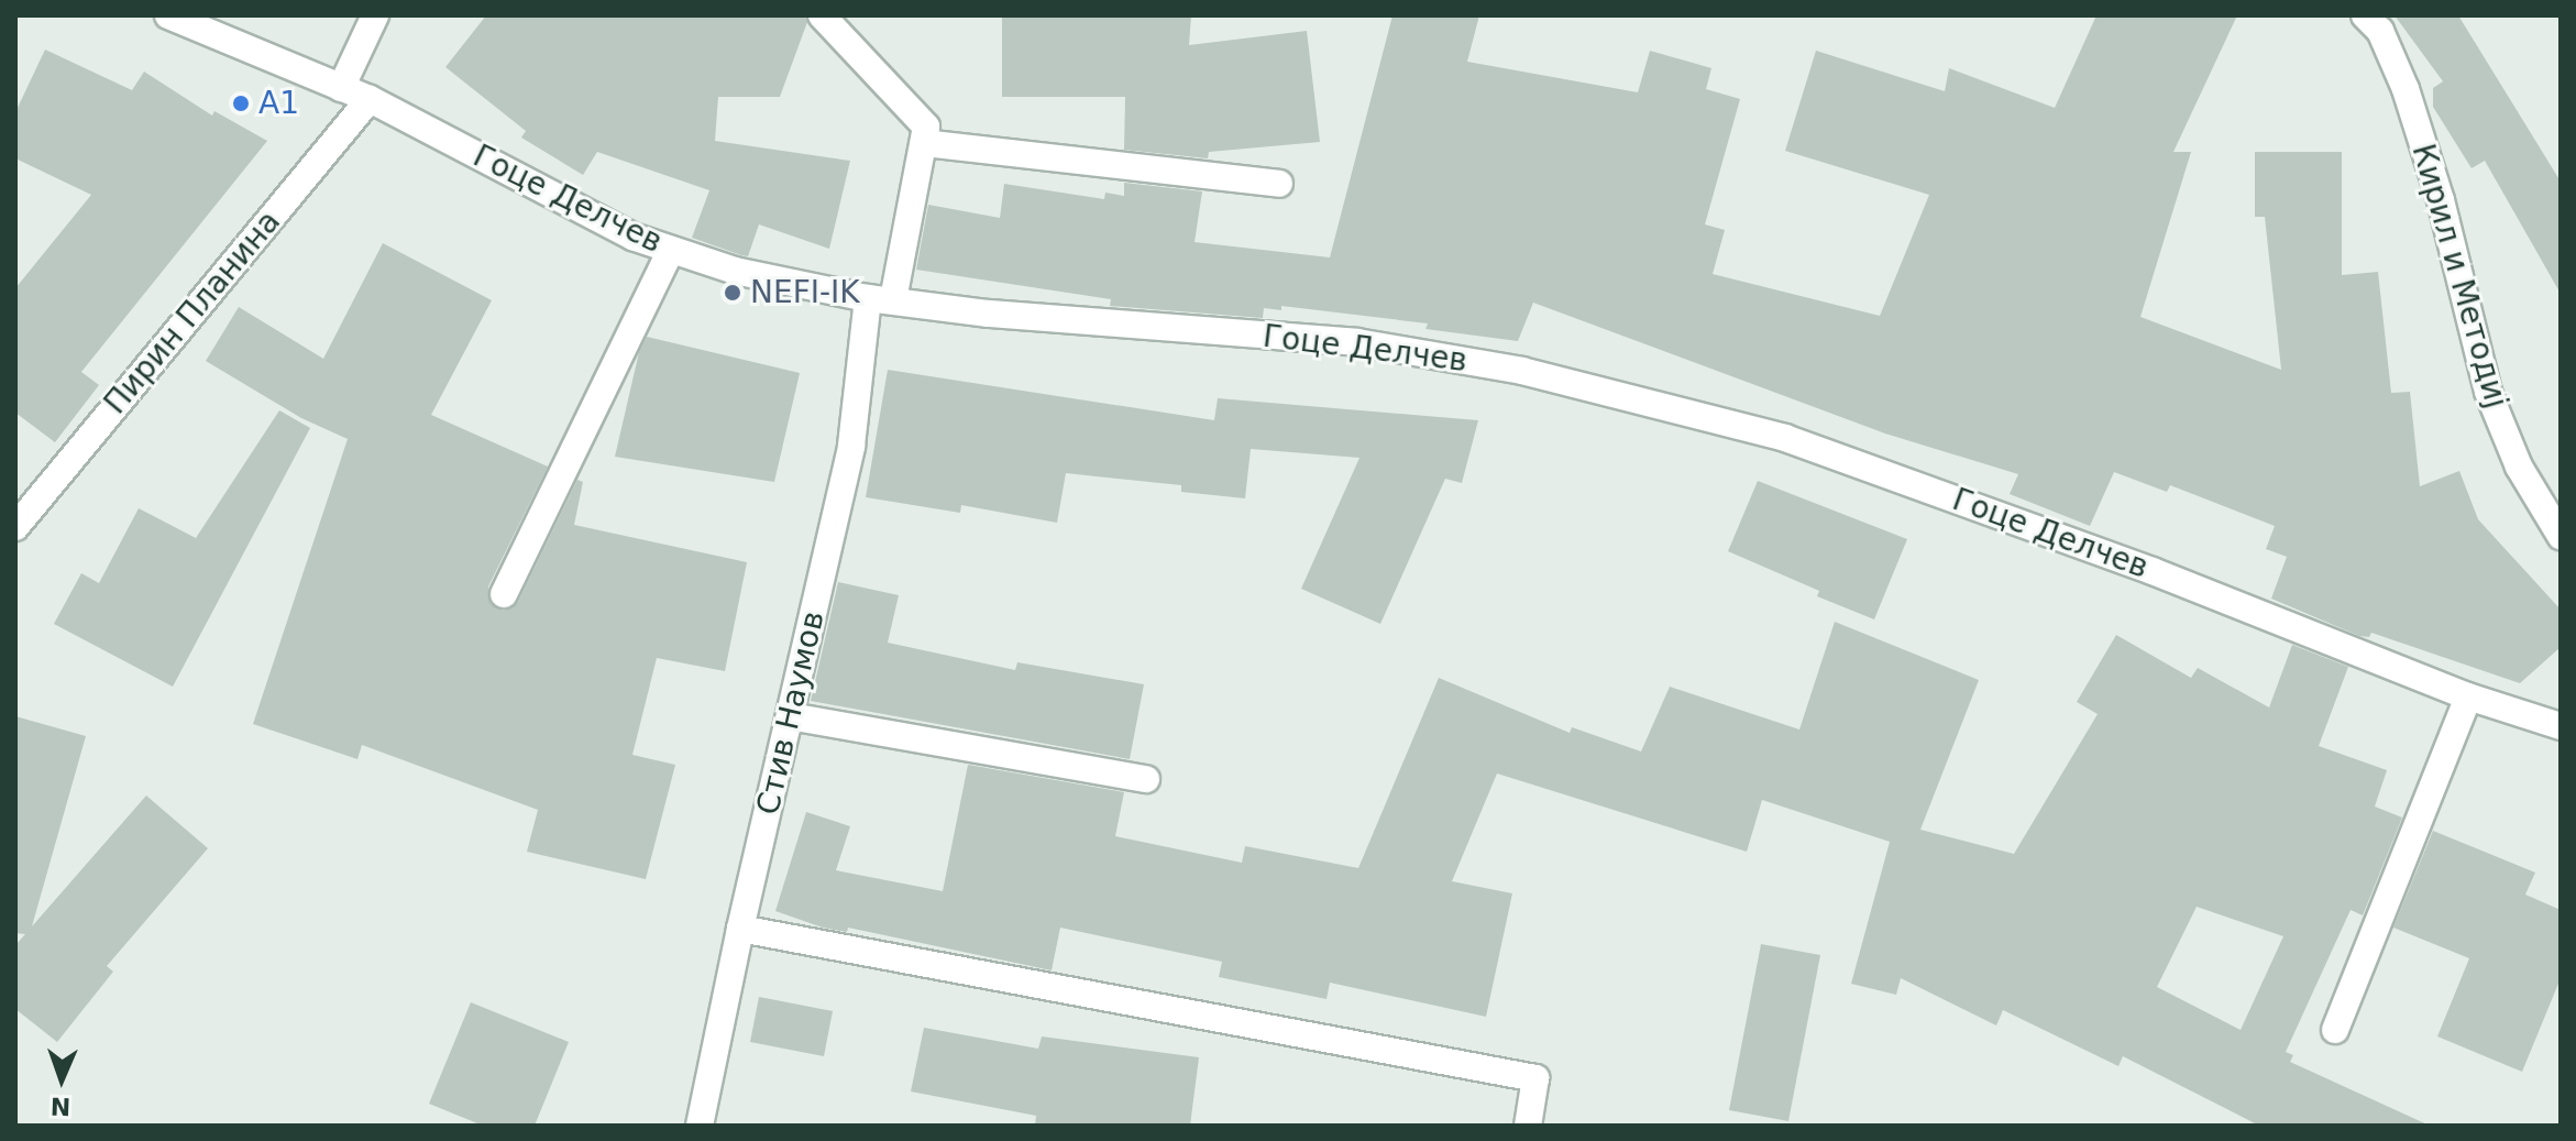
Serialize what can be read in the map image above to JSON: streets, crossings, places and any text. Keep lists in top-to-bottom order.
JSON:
{
  "streets": {
    "street": [
      "Гоце Делчев",
      "Кирил и Методиј",
      "Пирин Планина",
      "Стив Наумов"
    ]
  },
  "crossings": [
    ["Гоце Делчев", "Пирин Планина"],
    ["Гоце Делчев", "Стив Наумов"]
  ],
  "places": ["A1", "NEFI-IK"],
  "north": "bottom"
}
